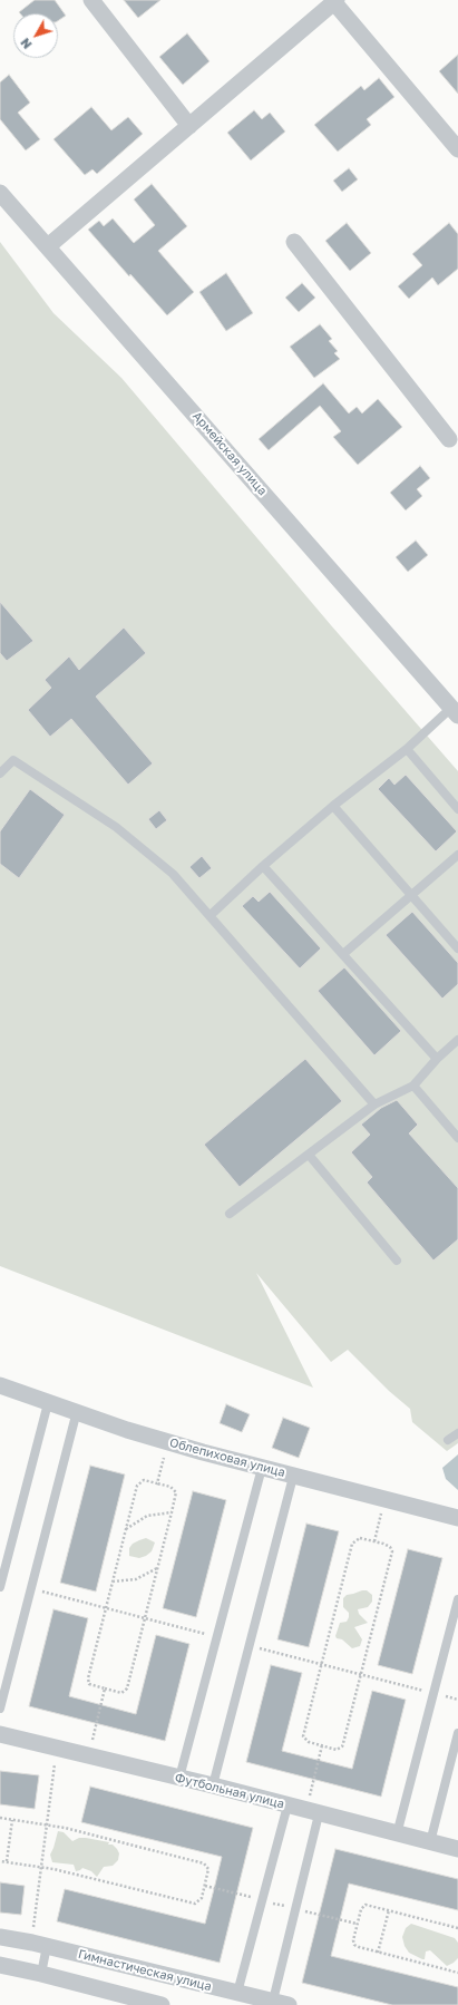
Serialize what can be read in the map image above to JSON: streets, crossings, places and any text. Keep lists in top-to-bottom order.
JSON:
{
  "streets": {
    "street": [
      "Армейская улица",
      "Облепиховая улица",
      "Футбольная улица",
      "Гимнастическая улица"
    ]
  },
  "north": "bottom left"
}
